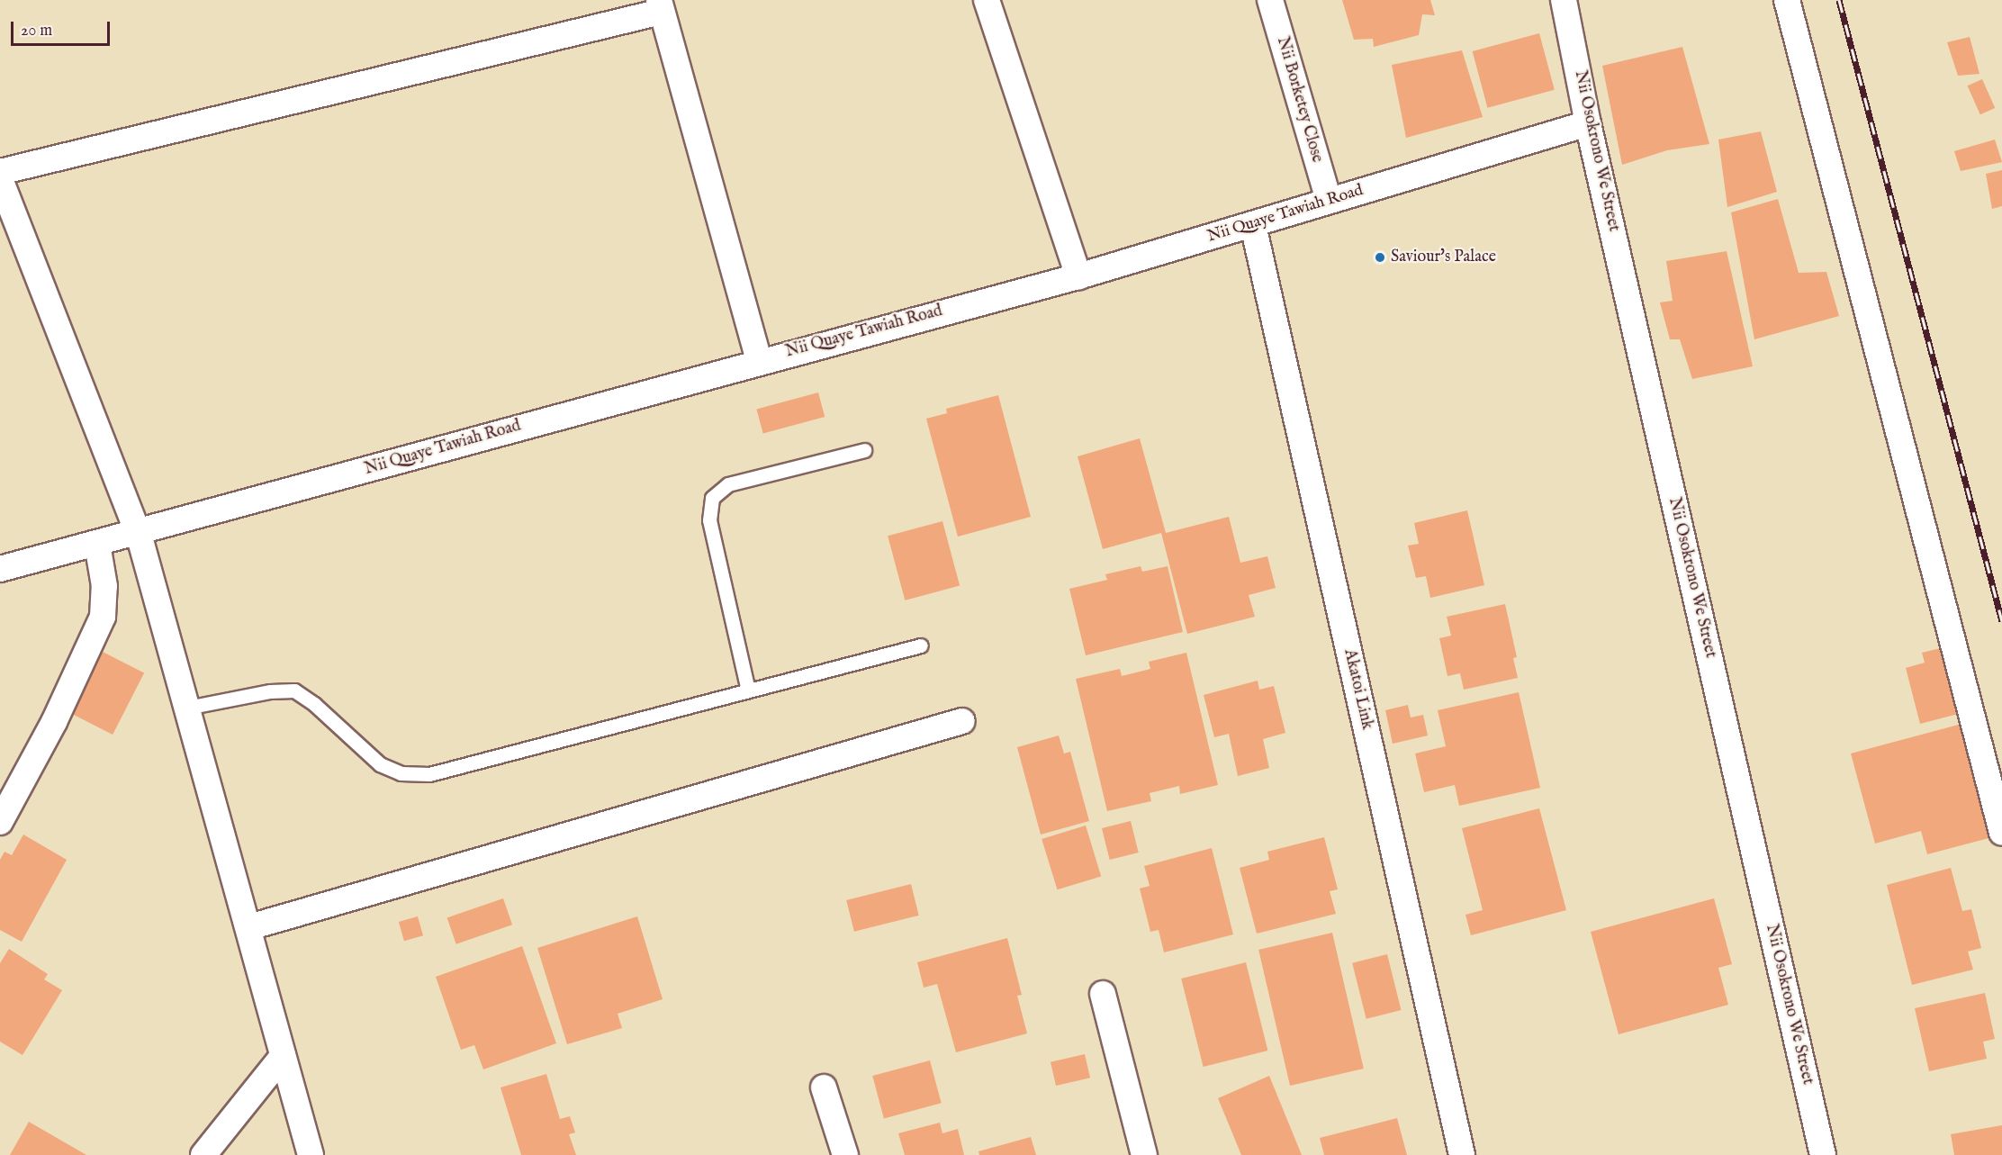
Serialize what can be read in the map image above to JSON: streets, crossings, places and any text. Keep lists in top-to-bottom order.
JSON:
{
  "streets": {
    "street": [
      "Nii Borketey Close",
      "Nii Osokrono We Street",
      "Nii Quaye Tawiah Road",
      "Akatoi Link"
    ]
  },
  "crossings": [
    ["Nii Borketey Close", "Nii Quaye Tawiah Road"],
    ["Nii Osokrono We Street", "Nii Quaye Tawiah Road"],
    ["Nii Quaye Tawiah Road", "Akatoi Link"]
  ],
  "places": ["Saviour's Palace"],
  "scale_bar": "20 m"
}
